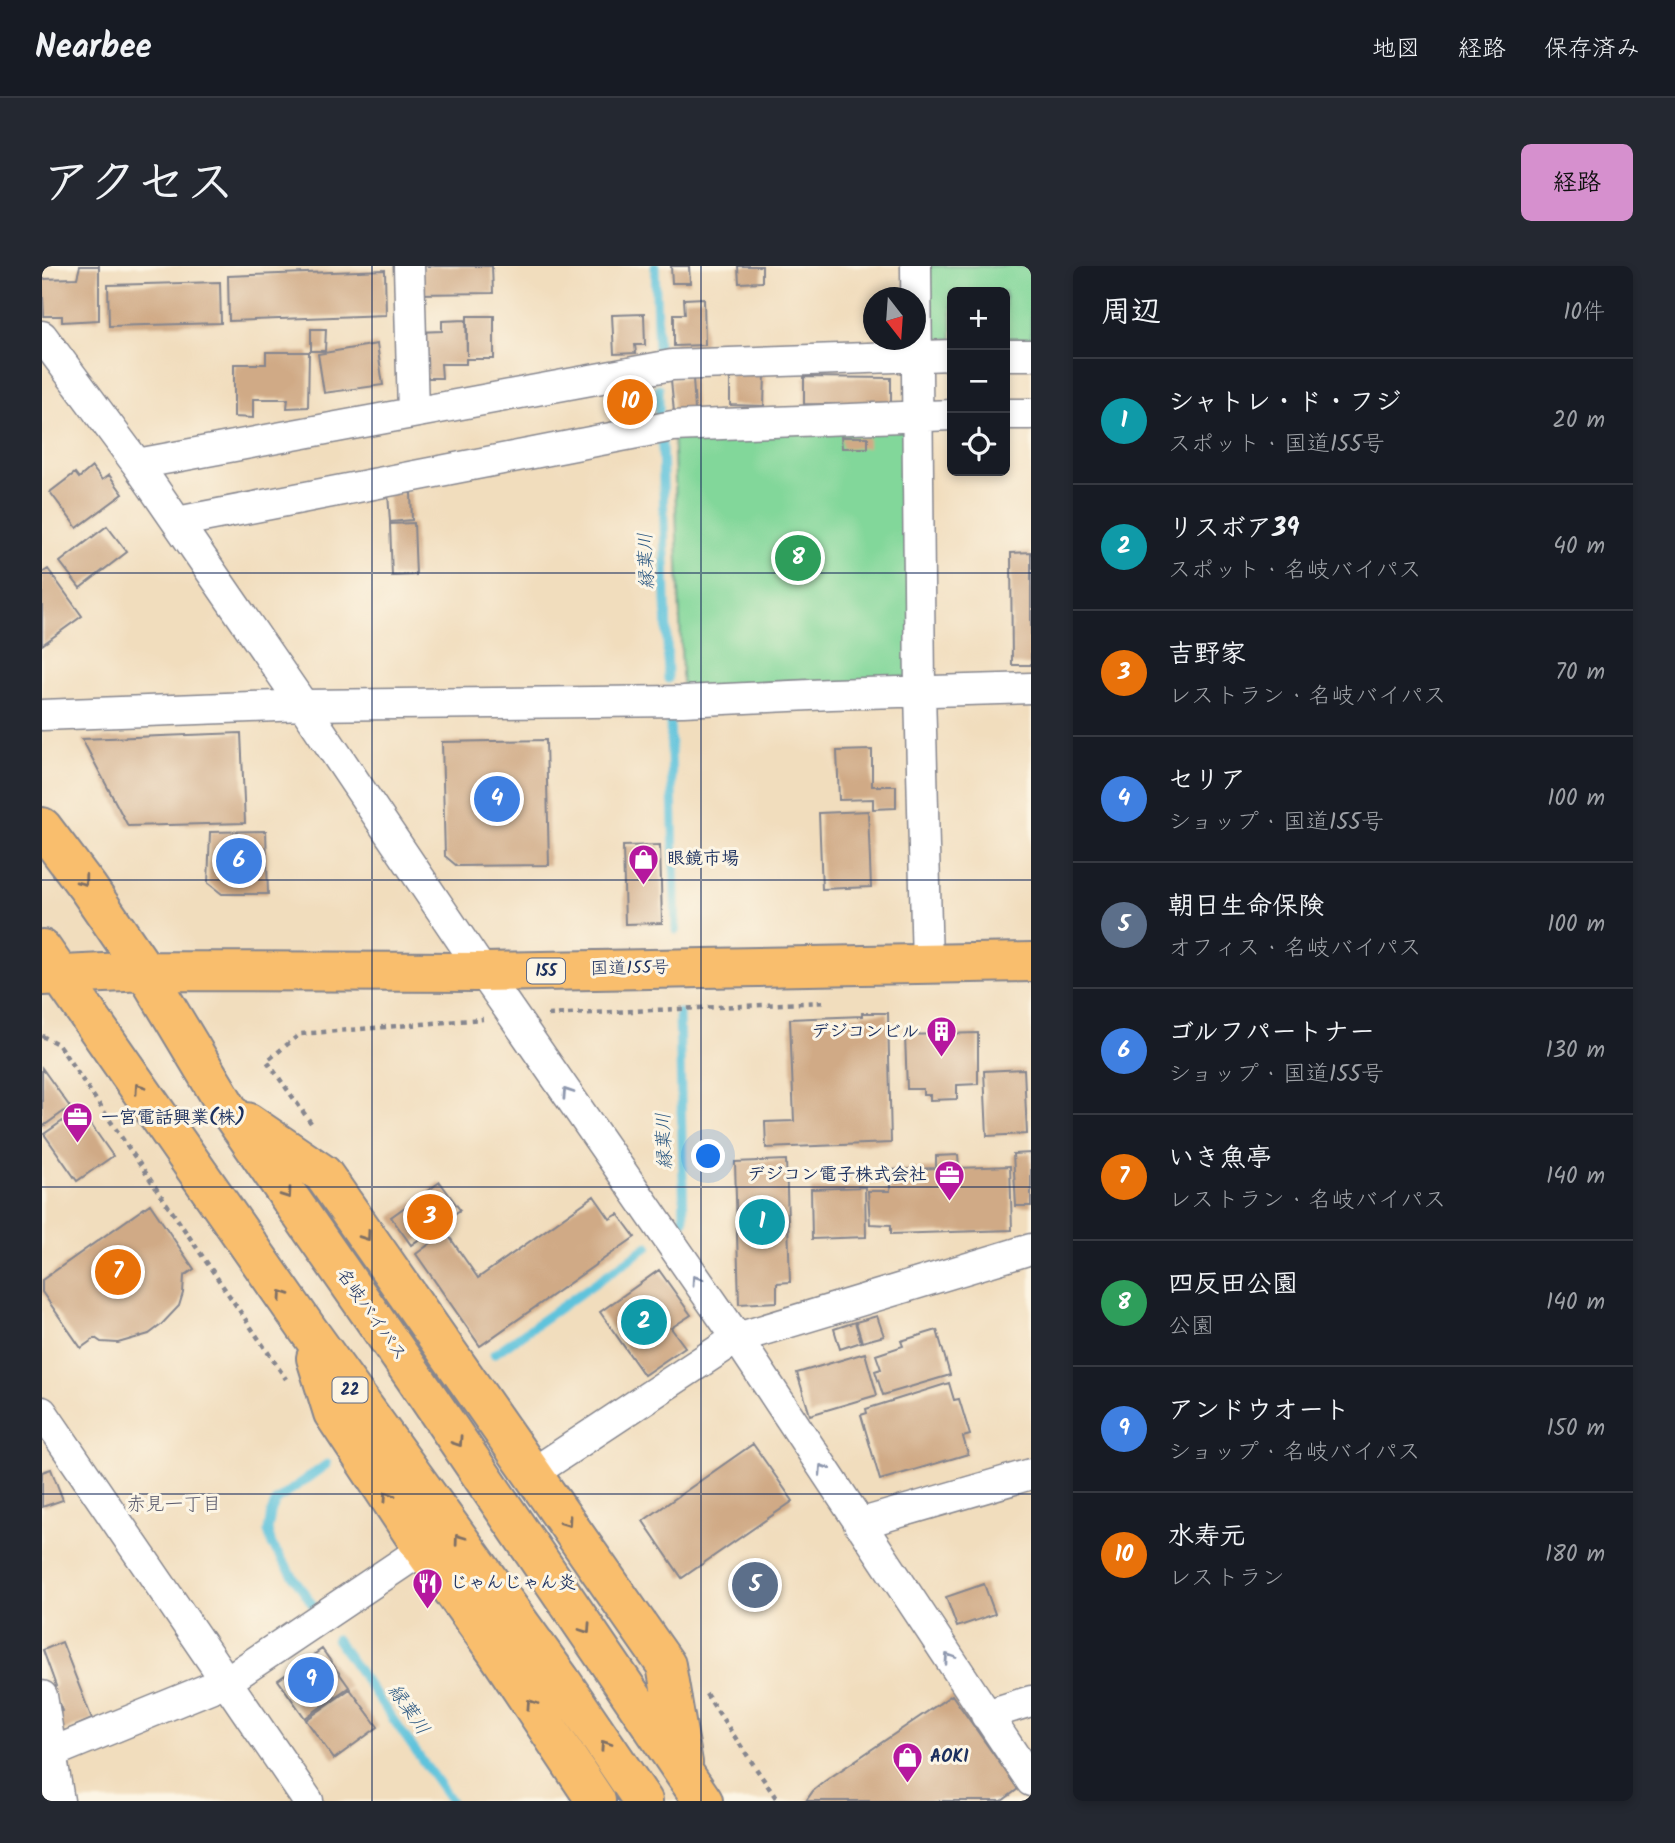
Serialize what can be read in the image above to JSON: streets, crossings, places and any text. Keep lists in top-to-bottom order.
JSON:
{
  "streets": {
    "highway": [
      "国道155号",
      "155",
      "名岐バイパス",
      "22"
    ]
  },
  "crossings": [
    ["国道155号", "名岐バイパス"],
    ["国道155号", "22"]
  ],
  "districts": ["赤見一丁目"],
  "water": ["縁葉川"],
  "places": {
    "shop": ["眼鏡市場", "AOKI"],
    "building": ["デジコンビル"],
    "office": ["一宮電話興業(株)", "デジコン電子株式会社"],
    "restaurant": ["じゃんじゃん炎"]
  },
  "north": "bottom",
  "page": {
    "header": "Nearbee",
    "nav": ["地図", "経路", "保存済み"],
    "title": "アクセス",
    "buttons": "経路",
    "heading": ["周辺", "10件"],
    "map_buttons": ["+", "−"],
    "list": [
      {
        "mark": "1",
        "name": "シャトレ・ド・フジ",
        "note": "スポット · 国道155号",
        "value": "20 m"
      },
      {
        "mark": "2",
        "name": "リスボア39",
        "note": "スポット · 名岐バイパス",
        "value": "40 m"
      },
      {
        "mark": "3",
        "name": "吉野家",
        "note": "レストラン · 名岐バイパス",
        "value": "70 m"
      },
      {
        "mark": "4",
        "name": "セリア",
        "note": "ショップ · 国道155号",
        "value": "100 m"
      },
      {
        "mark": "5",
        "name": "朝日生命保険",
        "note": "オフィス · 名岐バイパス",
        "value": "100 m"
      },
      {
        "mark": "6",
        "name": "ゴルフパートナー",
        "note": "ショップ · 国道155号",
        "value": "130 m"
      },
      {
        "mark": "7",
        "name": "いき魚亭",
        "note": "レストラン · 名岐バイパス",
        "value": "140 m"
      },
      {
        "mark": "8",
        "name": "四反田公園",
        "note": "公園",
        "value": "140 m"
      },
      {
        "mark": "9",
        "name": "アンドウオート",
        "note": "ショップ · 名岐バイパス",
        "value": "150 m"
      },
      {
        "mark": "10",
        "name": "水寿元",
        "note": "レストラン",
        "value": "180 m"
      }
    ],
    "pins": [
      "10",
      "8",
      "4",
      "6",
      "3",
      "1",
      "7",
      "2",
      "5",
      "9"
    ]
  }
}
